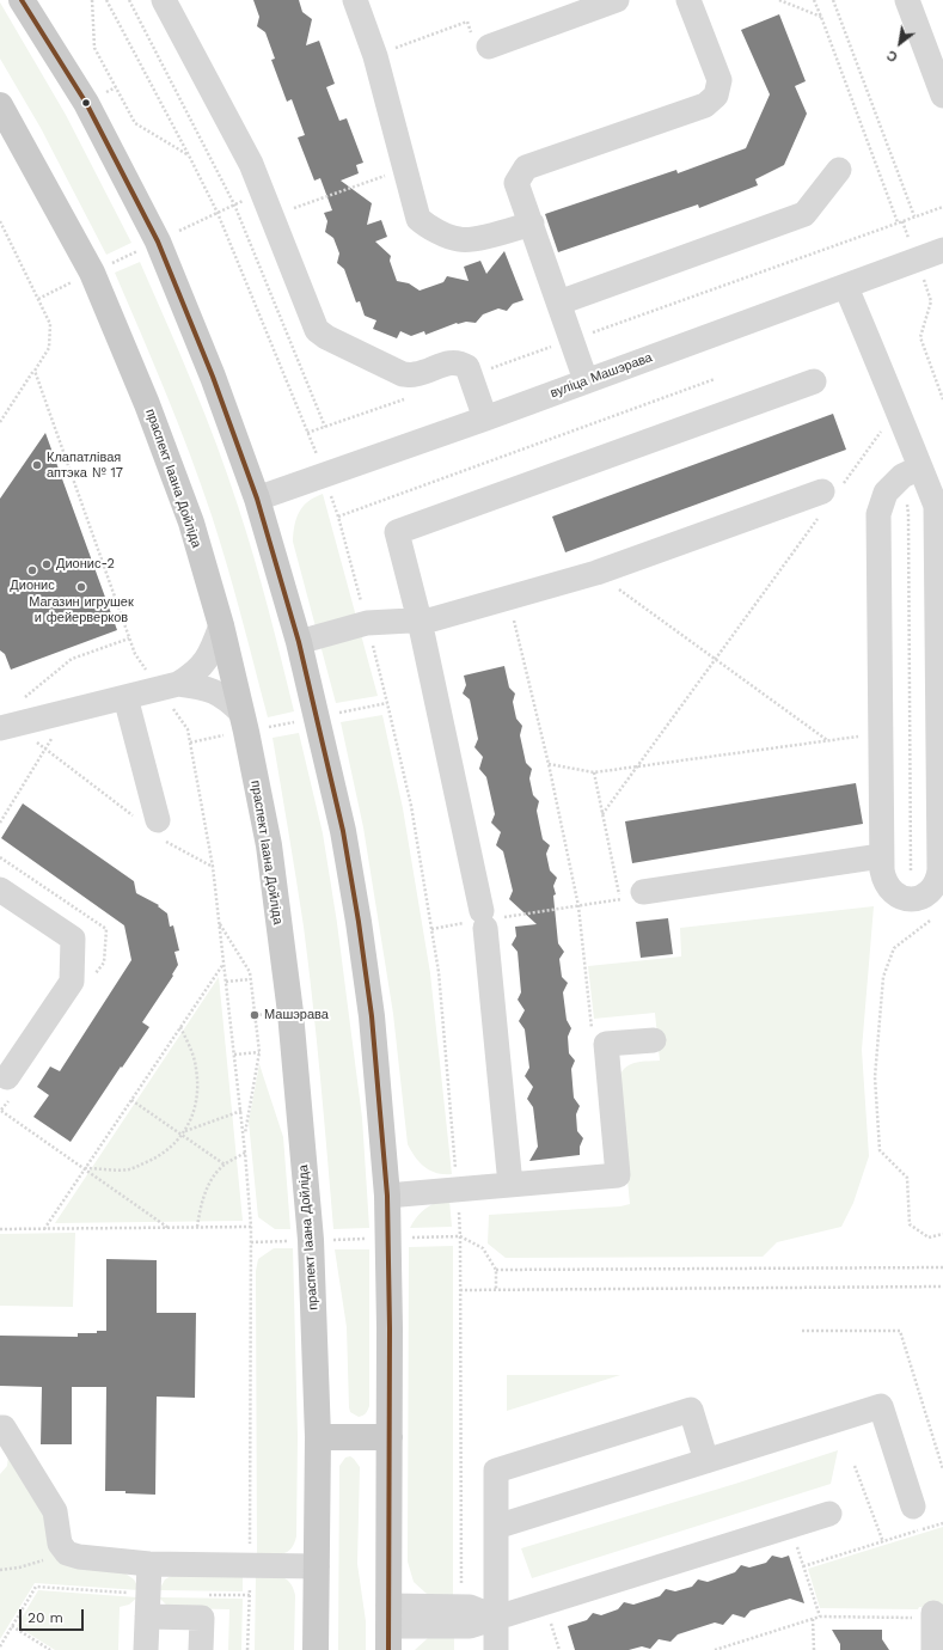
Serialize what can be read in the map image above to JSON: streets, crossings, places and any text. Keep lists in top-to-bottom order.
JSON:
{
  "streets": {
    "main road": ["праспект Іаана Дойліда"],
    "street": ["вуліца Машэрава"]
  },
  "places": [
    "Клапатлівая аптэка № 17",
    "Дионис-2",
    "Дионис",
    "Магазин игрушек и фейерверков",
    "Машэрава"
  ],
  "lines": ["transit line 20"],
  "scale_bar": "20 m",
  "north": "bottom left"
}
